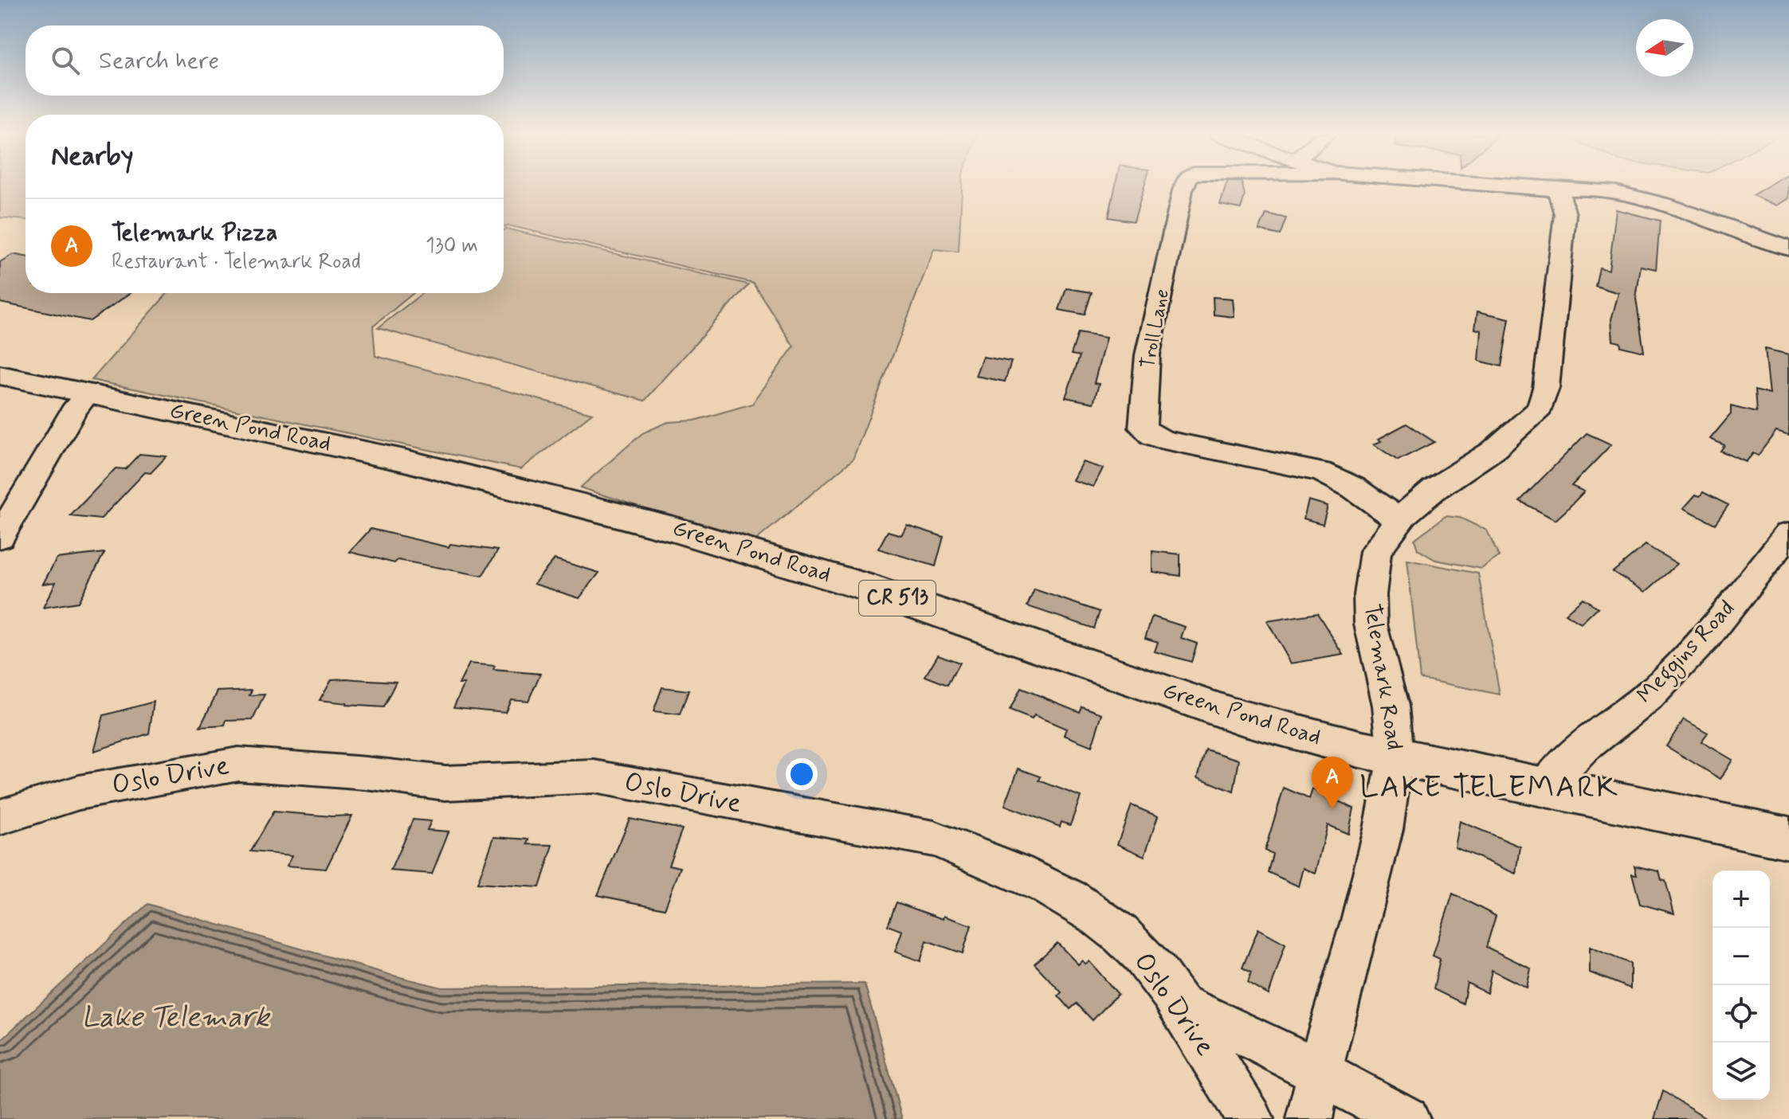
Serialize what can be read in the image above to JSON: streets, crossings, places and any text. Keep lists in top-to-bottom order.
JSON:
{
  "streets": {
    "main road": ["Green Pond Road", "CR 513"],
    "street": [
      "Troll Lane",
      "Meggins Road",
      "Telemark Road",
      "Oslo Drive"
    ]
  },
  "crossings": [
    ["Troll Lane", "Telemark Road"],
    ["Green Pond Road", "Meggins Road"],
    ["Green Pond Road", "Telemark Road"]
  ],
  "districts": ["LAKE TELEMARK"],
  "water": ["Lake Telemark"],
  "north": "left",
  "page": {
    "search": "Search here",
    "heading": "Nearby",
    "list": [
      {
        "mark": "A",
        "name": "Telemark Pizza",
        "note": "Restaurant · Telemark Road",
        "value": "130 m"
      }
    ],
    "pins": "A",
    "map_buttons": ["+", "−"]
  }
}
